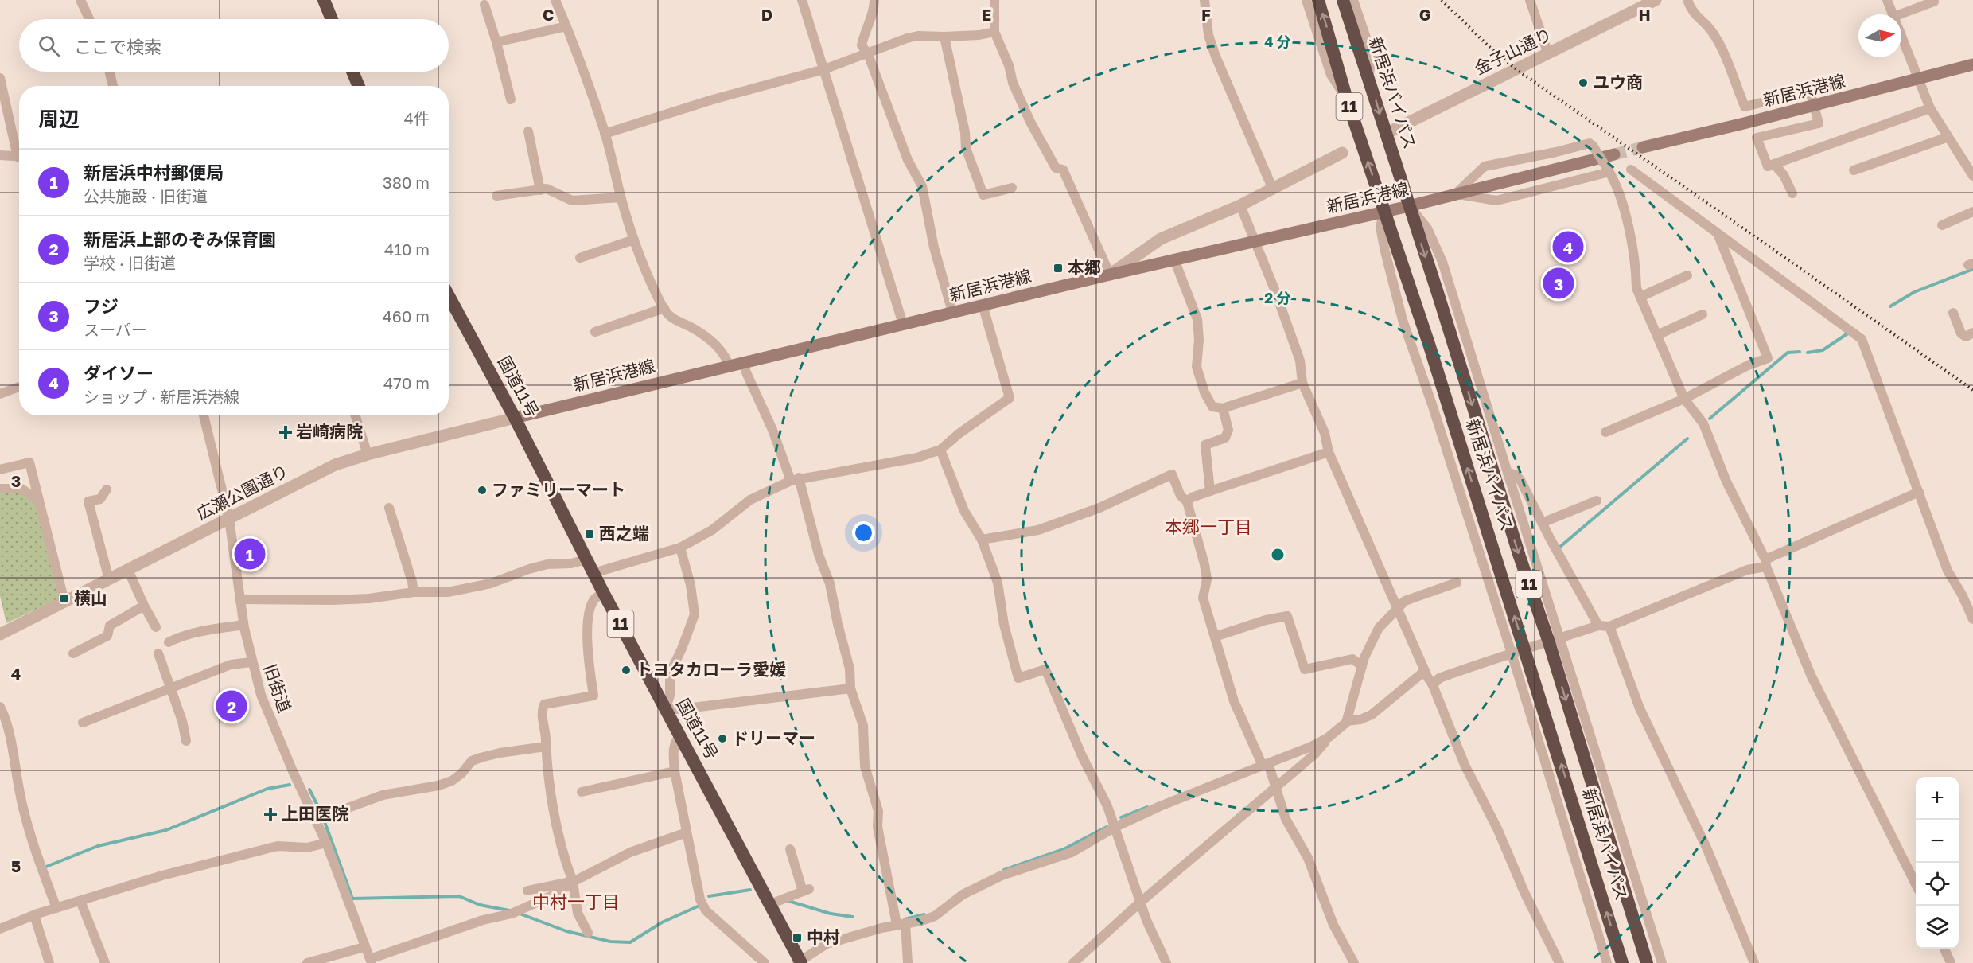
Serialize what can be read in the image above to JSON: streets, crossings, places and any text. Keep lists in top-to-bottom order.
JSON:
{
  "streets": {
    "highway": ["新居浜バイパス", "11", "国道11号"],
    "main road": ["新居浜港線"],
    "street": ["金子山通り", "広瀬公園通り", "旧街道"]
  },
  "crossings": [
    ["金子山通り", "新居浜バイパス"],
    ["新居浜港線", "新居浜バイパス"],
    ["新居浜港線", "国道11号"],
    ["新居浜港線", "広瀬公園通り"],
    ["国道11号", "広瀬公園通り"],
    ["広瀬公園通り", "旧街道"]
  ],
  "districts": ["本郷一丁目", "中村一丁目"],
  "places": {
    "other": [
      "ユウ商",
      "ファミリーマート",
      "トヨタカローラ愛媛",
      "ドリーマー"
    ],
    "transit": [
      "本郷",
      "西之端",
      "横山",
      "中村"
    ],
    "health": ["岩崎病院", "上田医院"]
  },
  "north": "right",
  "page": {
    "search": "ここで検索",
    "heading": ["周辺", "4件"],
    "list": [
      {
        "mark": "1",
        "name": "新居浜中村郵便局",
        "note": "公共施設 · 旧街道",
        "value": "380 m"
      },
      {
        "mark": "2",
        "name": "新居浜上部のぞみ保育園",
        "note": "学校 · 旧街道",
        "value": "410 m"
      },
      {
        "mark": "3",
        "name": "フジ",
        "note": "スーパー",
        "value": "460 m"
      },
      {
        "mark": "4",
        "name": "ダイソー",
        "note": "ショップ · 新居浜港線",
        "value": "470 m"
      }
    ],
    "pins": [
      "4",
      "3",
      "1",
      "2"
    ],
    "map_buttons": ["+", "−"]
  },
  "grid": {
    "columns": [
      "C",
      "D",
      "E",
      "F",
      "G",
      "H"
    ],
    "rows": ["3", "4", "5"]
  },
  "rings": ["4 分", "2 分"]
}
